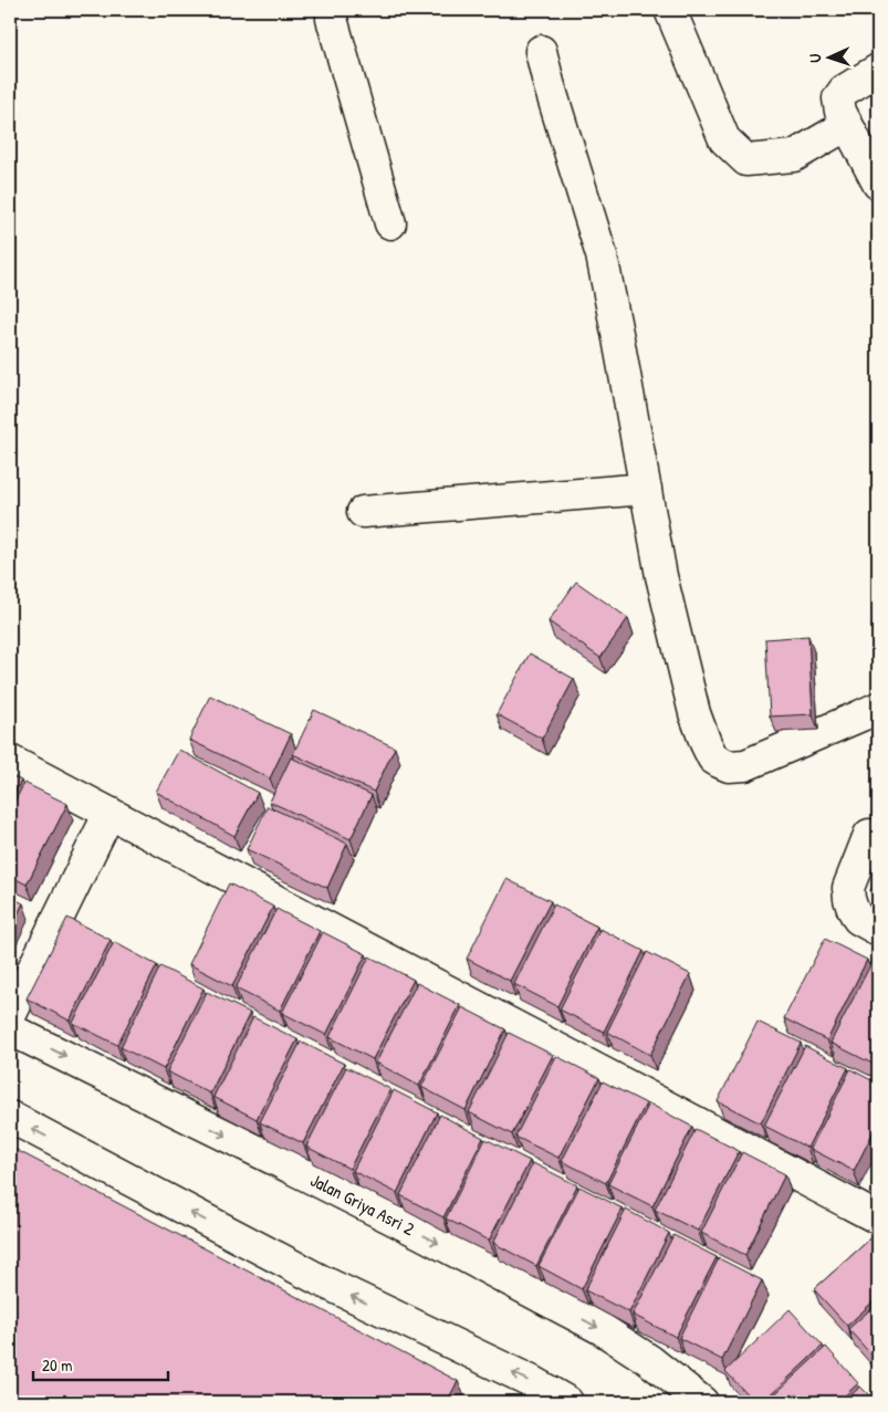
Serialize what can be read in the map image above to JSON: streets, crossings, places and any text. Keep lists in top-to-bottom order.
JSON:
{
  "streets": {
    "street": ["Jalan Griya Asri 2"]
  },
  "scale_bar": "20 m",
  "north": "left"
}
